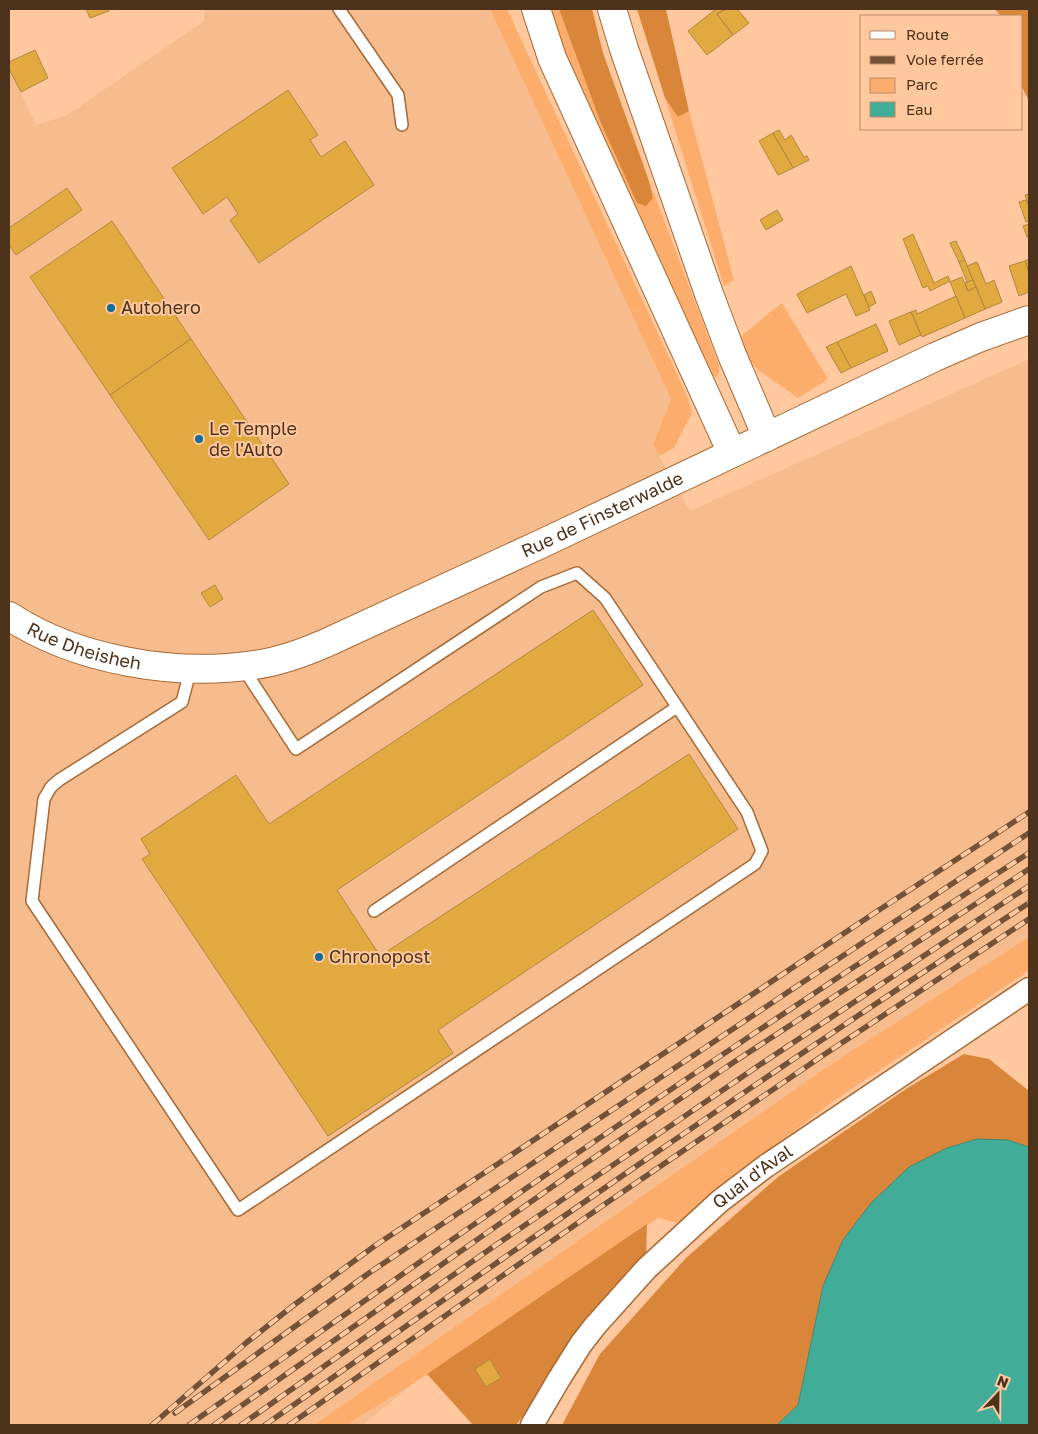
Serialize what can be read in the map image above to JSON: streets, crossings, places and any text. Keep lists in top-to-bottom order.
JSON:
{
  "streets": {
    "street": ["Rue de Finsterwalde", "Rue Dheisheh", "Quai d'Aval"]
  },
  "crossings": [
    ["Rue de Finsterwalde", "Rue Dheisheh"]
  ],
  "places": ["Autohero", "Le Temple de l'Auto", "Chronopost"],
  "legend": [
    "Route",
    "Voie ferrée",
    "Parc",
    "Eau"
  ],
  "north": "top"
}
